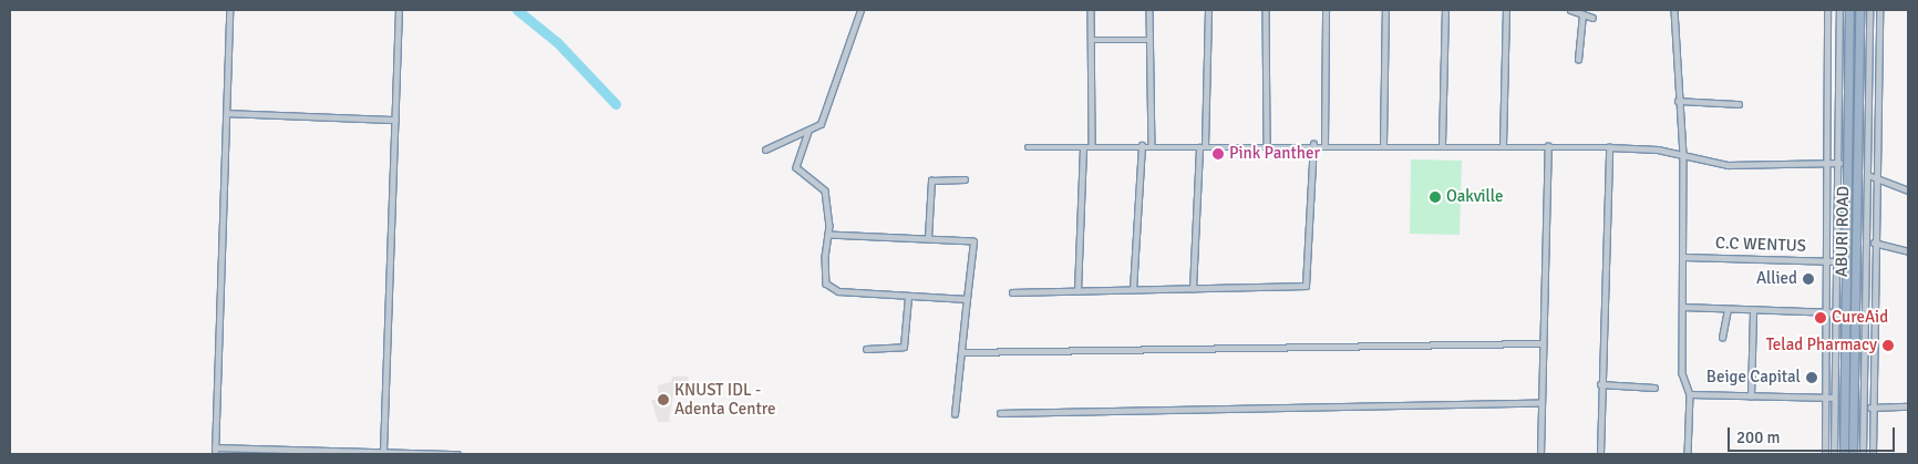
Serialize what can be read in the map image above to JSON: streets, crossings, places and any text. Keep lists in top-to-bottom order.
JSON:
{
  "streets": {
    "highway": ["ABURI ROAD"],
    "street": ["C.C WENTUS"]
  },
  "places": [
    "Pink Panther",
    "Oakville",
    "Allied",
    "CureAid",
    "Telad Pharmacy",
    "Beige Capital",
    "KNUST IDL - Adenta Centre"
  ],
  "scale_bar": "200 m"
}
